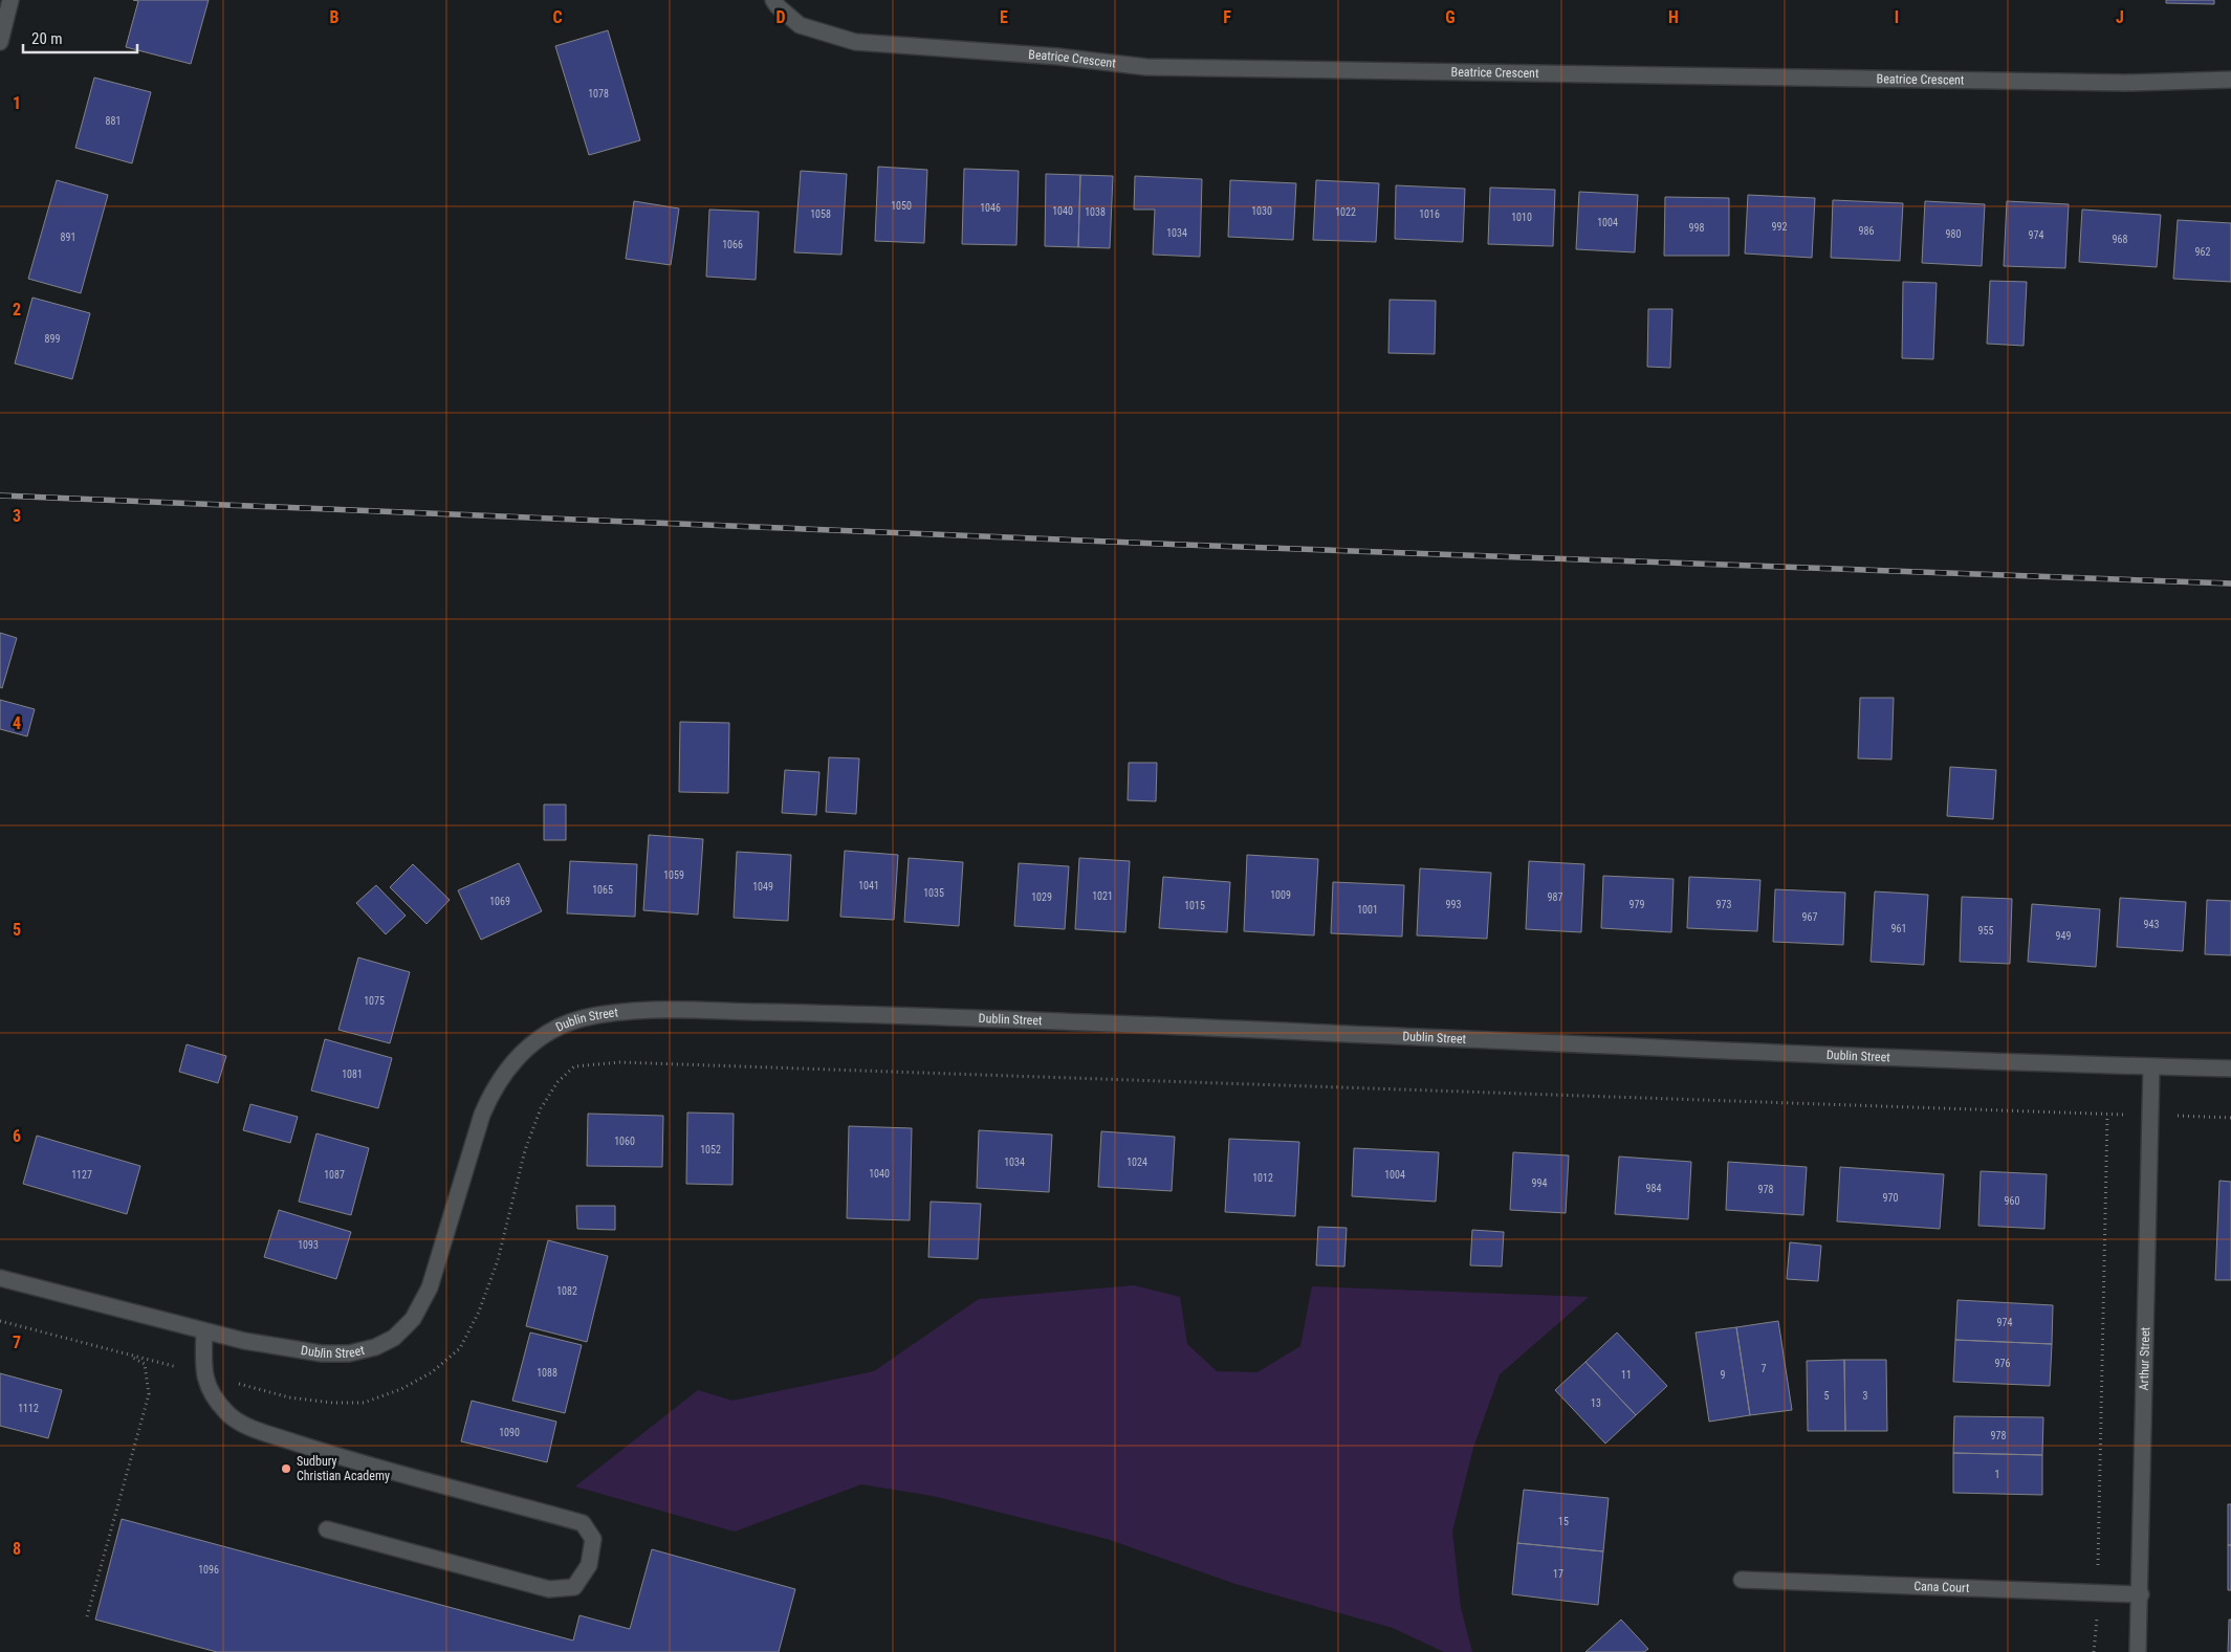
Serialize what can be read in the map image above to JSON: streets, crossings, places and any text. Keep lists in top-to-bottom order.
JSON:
{
  "streets": {
    "street": [
      "Beatrice Crescent",
      "Dublin Street",
      "Arthur Street",
      "Cana Court"
    ]
  },
  "crossings": [
    ["Dublin Street", "Arthur Street"],
    ["Arthur Street", "Cana Court"]
  ],
  "places": ["Sudbury Christian Academy"],
  "house_numbers": [
    "1078",
    "881",
    "1050",
    "1046",
    "1040",
    "1030",
    "1038",
    "1022",
    "1058",
    "1016",
    "1010",
    "1004",
    "992",
    "998",
    "986",
    "1034",
    "980",
    "974",
    "891",
    "968",
    "1066",
    "962",
    "899",
    "1059",
    "1041",
    "1049",
    "1065",
    "1035",
    "1009",
    "1021",
    "1029",
    "987",
    "1069",
    "993",
    "979",
    "973",
    "1015",
    "1001",
    "967",
    "943",
    "961",
    "955",
    "949",
    "1075",
    "1081",
    "1060",
    "1052",
    "1034",
    "1024",
    "1040",
    "1127",
    "1087",
    "1004",
    "1012",
    "994",
    "984",
    "978",
    "970",
    "960",
    "1093",
    "1082",
    "974",
    "976",
    "7",
    "1088",
    "11",
    "9",
    "5",
    "3",
    "13",
    "1112",
    "1090",
    "978",
    "1",
    "15",
    "1096",
    "17"
  ],
  "scale_bar": "20 m",
  "grid": {
    "columns": [
      "B",
      "C",
      "D",
      "E",
      "F",
      "G",
      "H",
      "I",
      "J"
    ],
    "rows": [
      "1",
      "2",
      "3",
      "4",
      "5",
      "6",
      "7",
      "8"
    ]
  }
}
